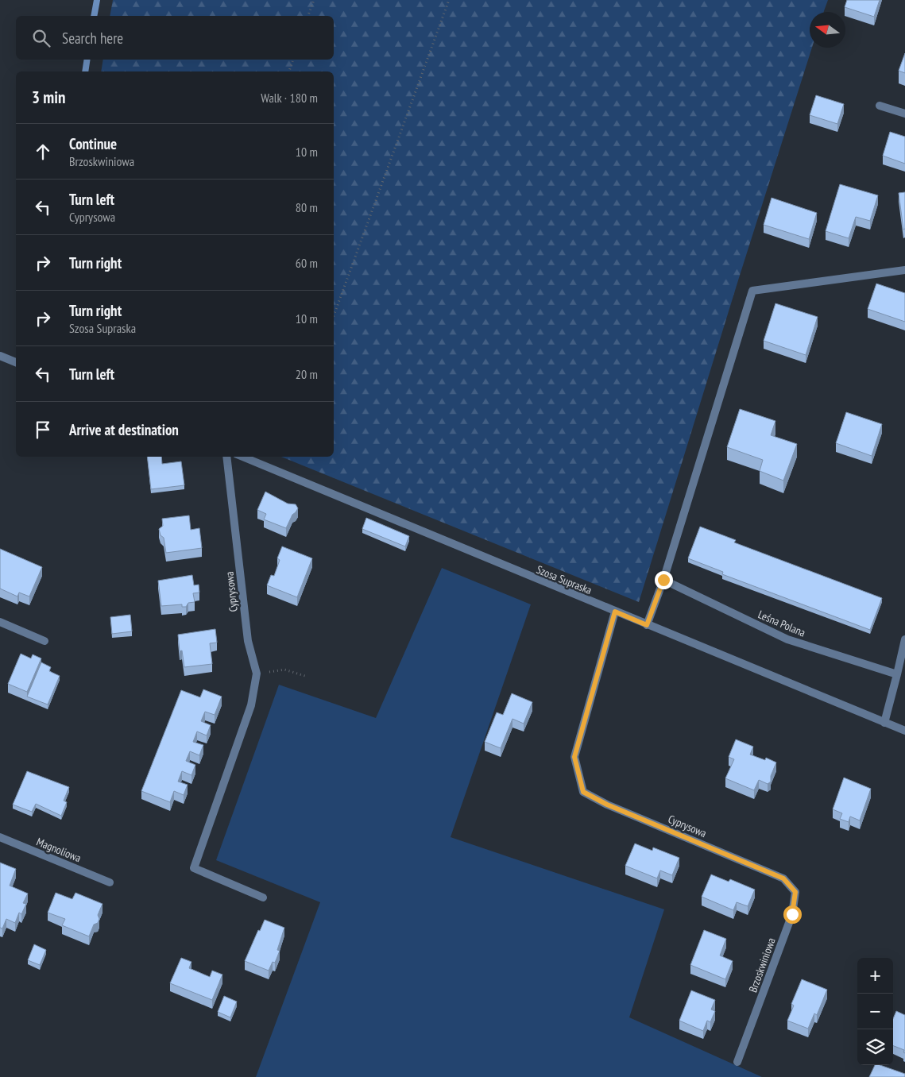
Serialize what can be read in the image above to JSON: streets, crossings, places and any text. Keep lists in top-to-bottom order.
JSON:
{
  "streets": {
    "street": [
      "Szosa Supraska",
      "Cyprysowa",
      "Leśna Polana",
      "Magnoliowa",
      "Brzoskwiniowa"
    ]
  },
  "crossings": [
    ["Szosa Supraska", "Cyprysowa"],
    ["Cyprysowa", "Brzoskwiniowa"]
  ],
  "north": "left",
  "page": {
    "search": "Search here",
    "heading": ["3 min", "Walk · 180 m"],
    "list": [
      ["Continue", "Brzoskwiniowa", "10 m"],
      ["Turn left", "Cyprysowa", "80 m"],
      ["Turn right", "60 m"],
      ["Turn right", "Szosa Supraska", "10 m"],
      ["Turn left", "20 m"],
      "Arrive at destination"
    ],
    "map_buttons": ["+", "−"]
  }
}
